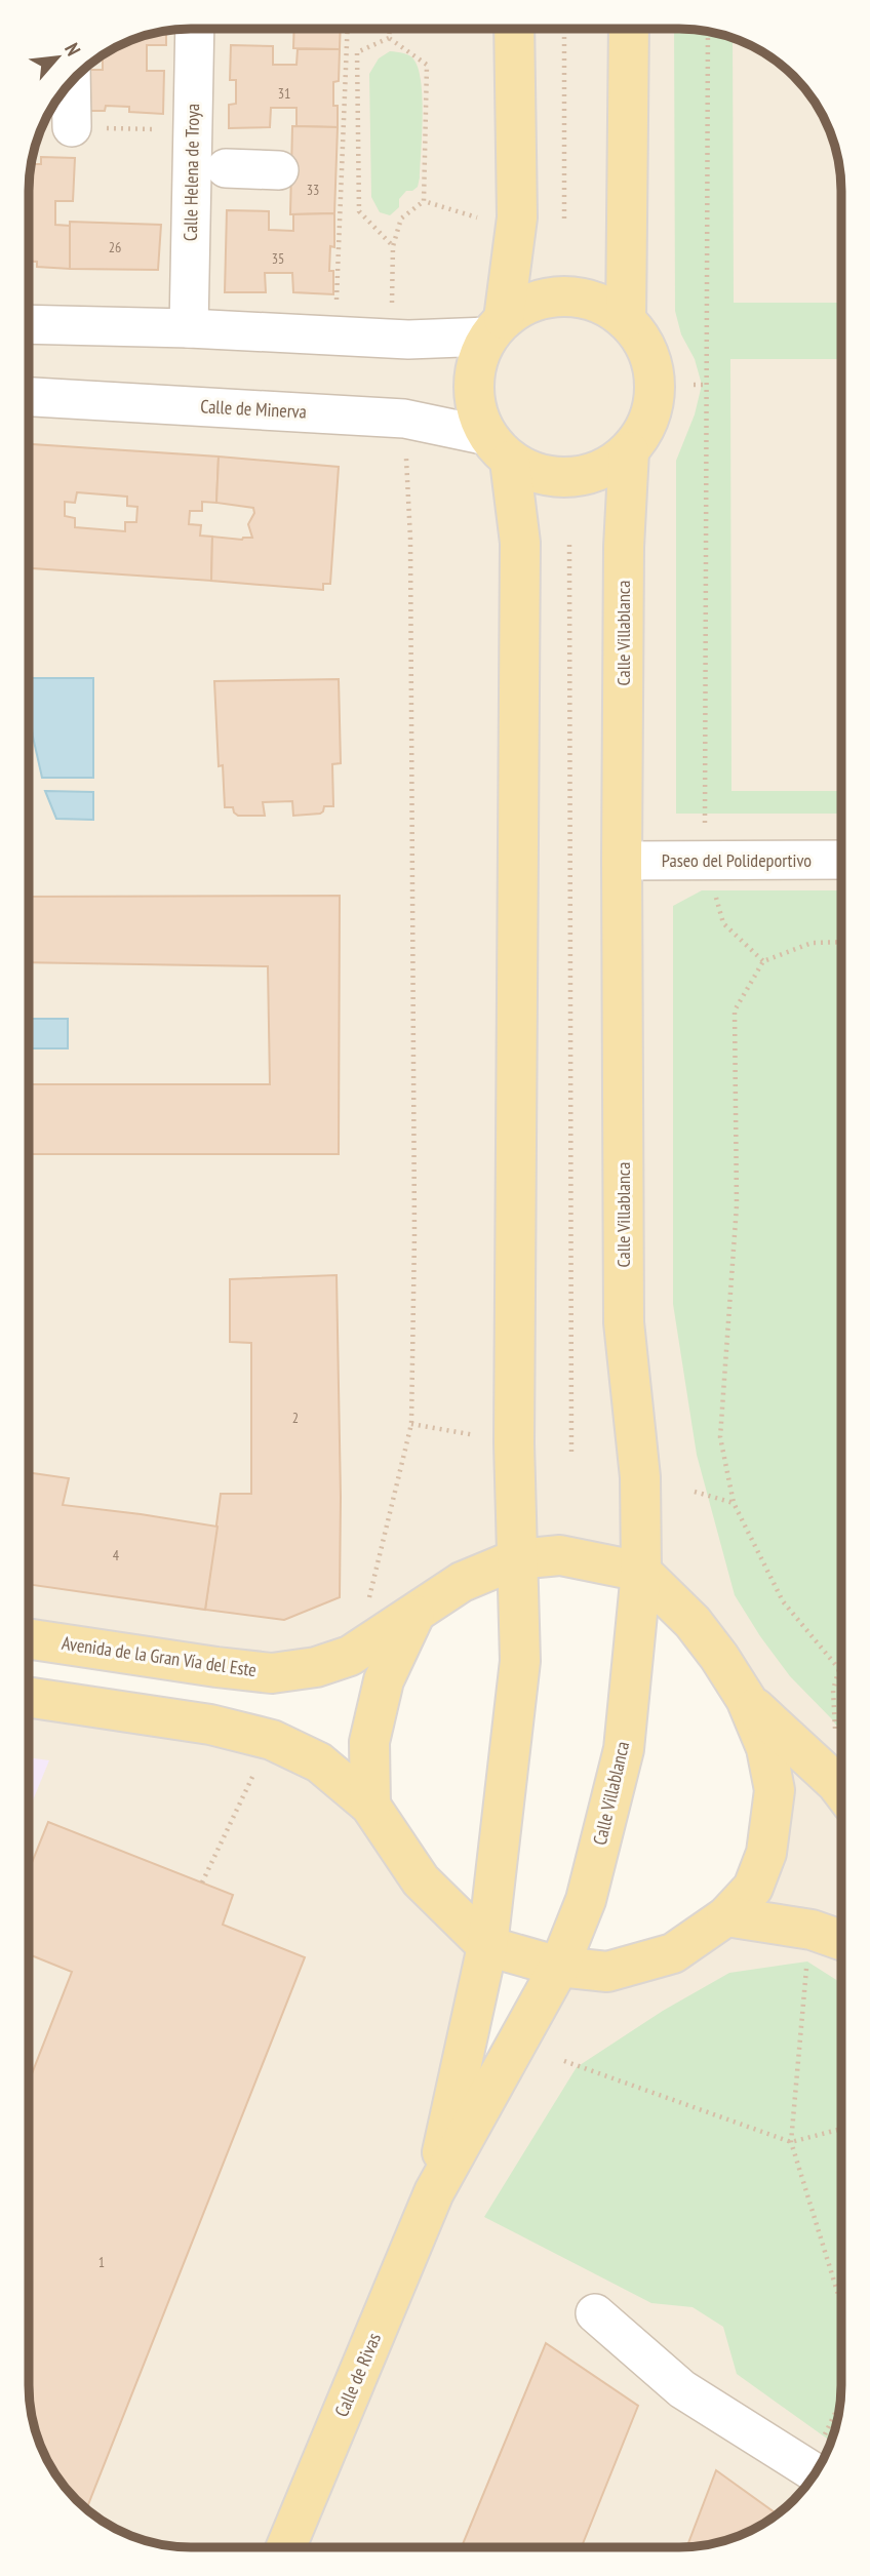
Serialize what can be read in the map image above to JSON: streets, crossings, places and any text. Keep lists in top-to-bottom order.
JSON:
{
  "streets": {
    "main road": ["Calle Villablanca", "Avenida de la Gran Vía del Este", "Calle de Rivas"],
    "street": ["Calle Helena de Troya", "Calle de Minerva", "Paseo del Polideportivo"]
  },
  "crossings": [
    ["Calle de Minerva", "Calle Villablanca"],
    ["Calle Villablanca", "Paseo del Polideportivo"],
    ["Calle Villablanca", "Avenida de la Gran Vía del Este"],
    ["Calle Villablanca", "Calle de Rivas"]
  ],
  "house_numbers": [
    "31",
    "33",
    "26",
    "35",
    "2",
    "4",
    "1"
  ],
  "north": "top right"
}
